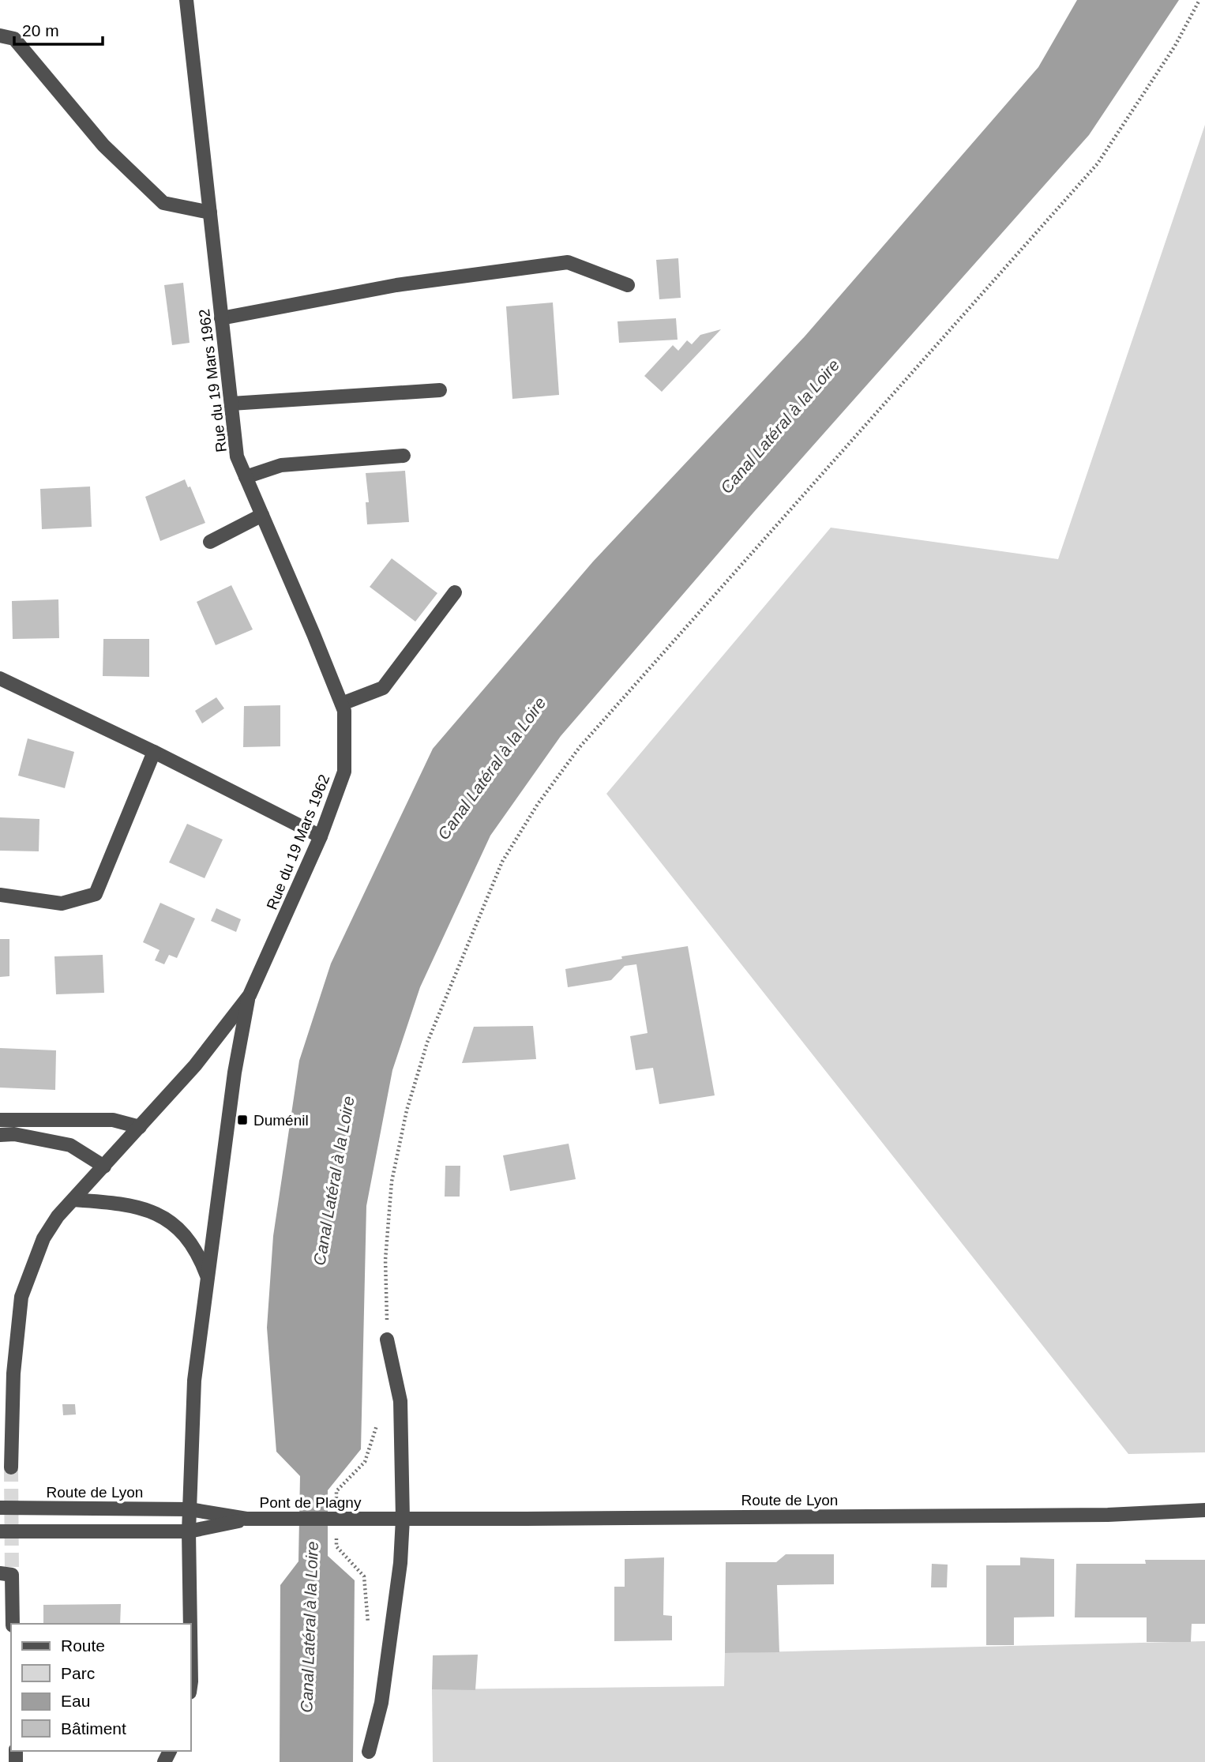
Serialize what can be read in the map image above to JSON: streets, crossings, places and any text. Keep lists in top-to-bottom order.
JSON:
{
  "streets": {
    "street": ["Rue du 19 Mars 1962", "Route de Lyon", "Pont de Plagny"]
  },
  "crossings": [
    ["Route de Lyon", "Pont de Plagny"]
  ],
  "water": ["Canal Latéral à la Loire"],
  "places": {
    "transit": ["Duménil"]
  },
  "legend": [
    "Route",
    "Parc",
    "Eau",
    "Bâtiment"
  ],
  "scale_bar": "20 m"
}
